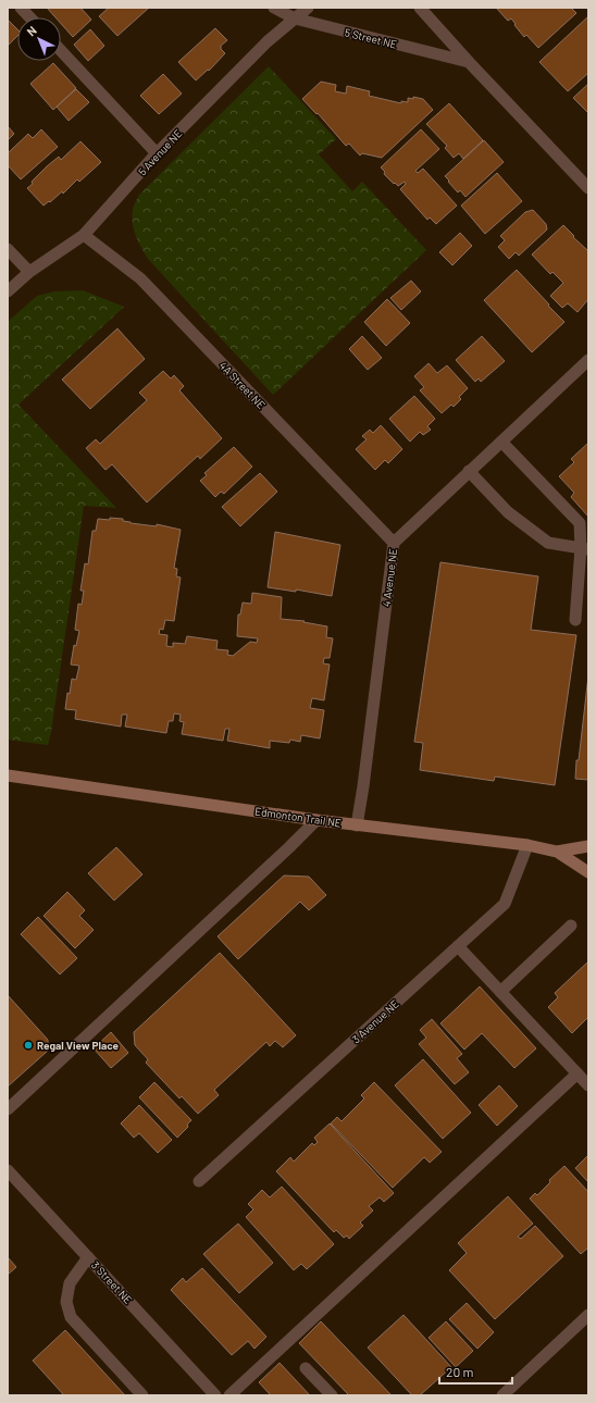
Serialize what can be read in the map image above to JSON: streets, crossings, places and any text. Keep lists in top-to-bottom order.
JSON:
{
  "streets": {
    "main road": ["Edmonton Trail NE"],
    "street": [
      "5 Street NE",
      "5 Avenue NE",
      "4A Street NE",
      "4 Avenue NE",
      "3 Avenue NE",
      "3 Street NE"
    ]
  },
  "crossings": [
    ["5 Street NE", "5 Avenue NE"],
    ["5 Avenue NE", "4A Street NE"],
    ["4A Street NE", "4 Avenue NE"],
    ["4 Avenue NE", "Edmonton Trail NE"],
    ["Edmonton Trail NE", "3 Avenue NE"]
  ],
  "places": ["Regal View Place"],
  "scale_bar": "20 m",
  "north": "top left"
}
